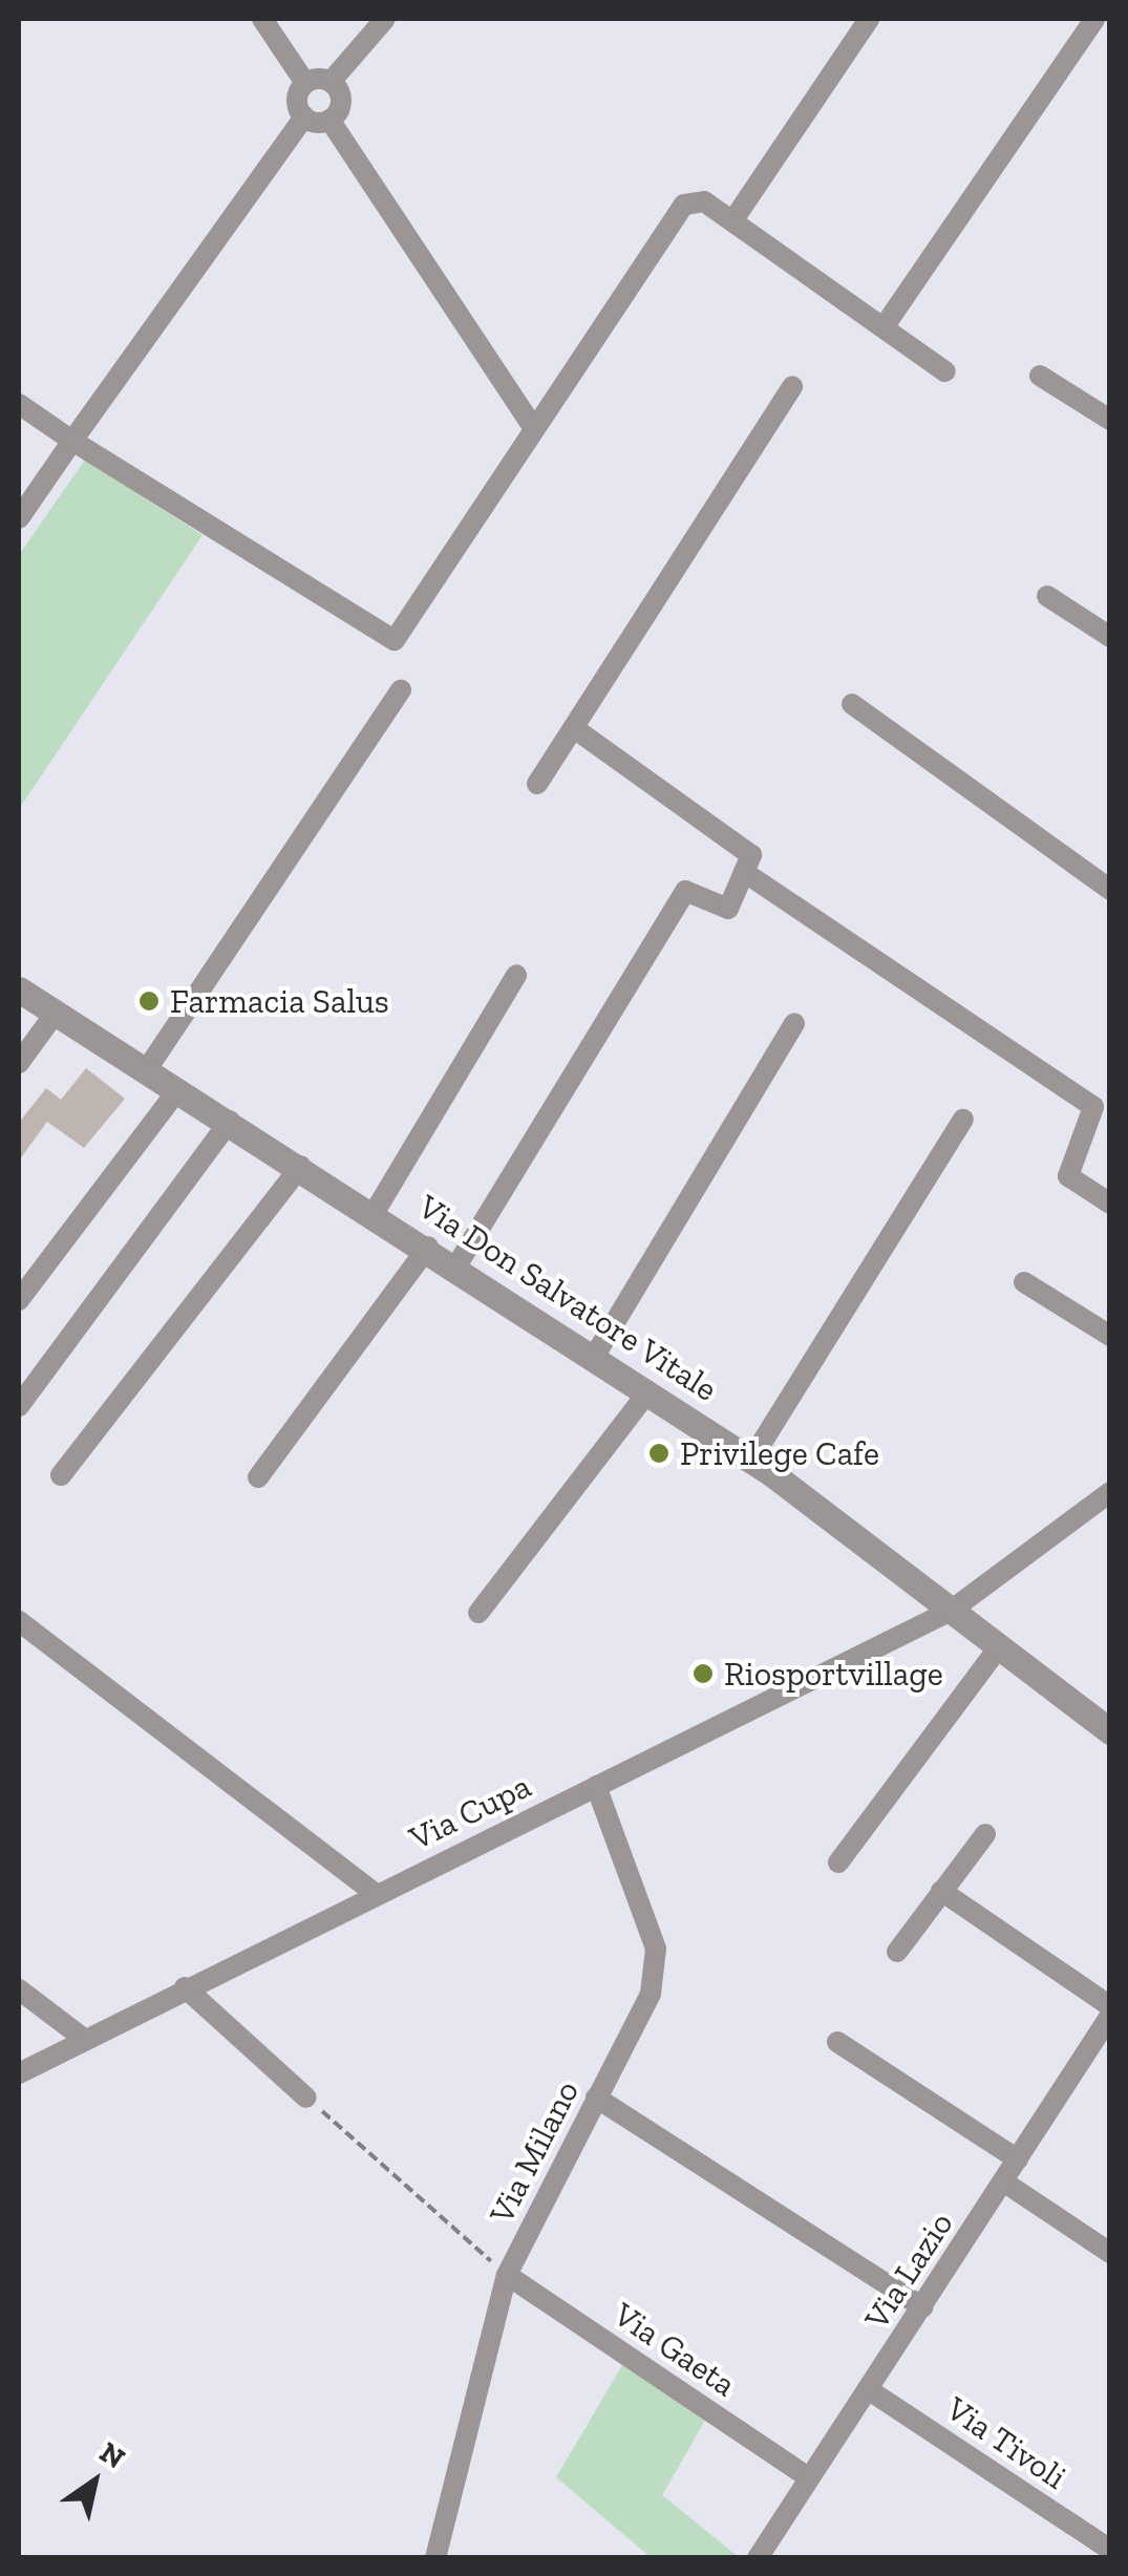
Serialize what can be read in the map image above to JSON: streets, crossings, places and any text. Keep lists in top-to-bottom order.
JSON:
{
  "streets": {
    "street": [
      "Via Don Salvatore Vitale",
      "Via Cupa",
      "Via Milano",
      "Via Lazio",
      "Via Gaeta",
      "Via Tivoli"
    ]
  },
  "crossings": [
    ["Via Don Salvatore Vitale", "Via Cupa"],
    ["Via Cupa", "Via Milano"],
    ["Via Milano", "Via Gaeta"],
    ["Via Lazio", "Via Gaeta"],
    ["Via Lazio", "Via Tivoli"]
  ],
  "places": ["Farmacia Salus", "Privilege Cafe", "Riosportvillage"],
  "north": "top right"
}
